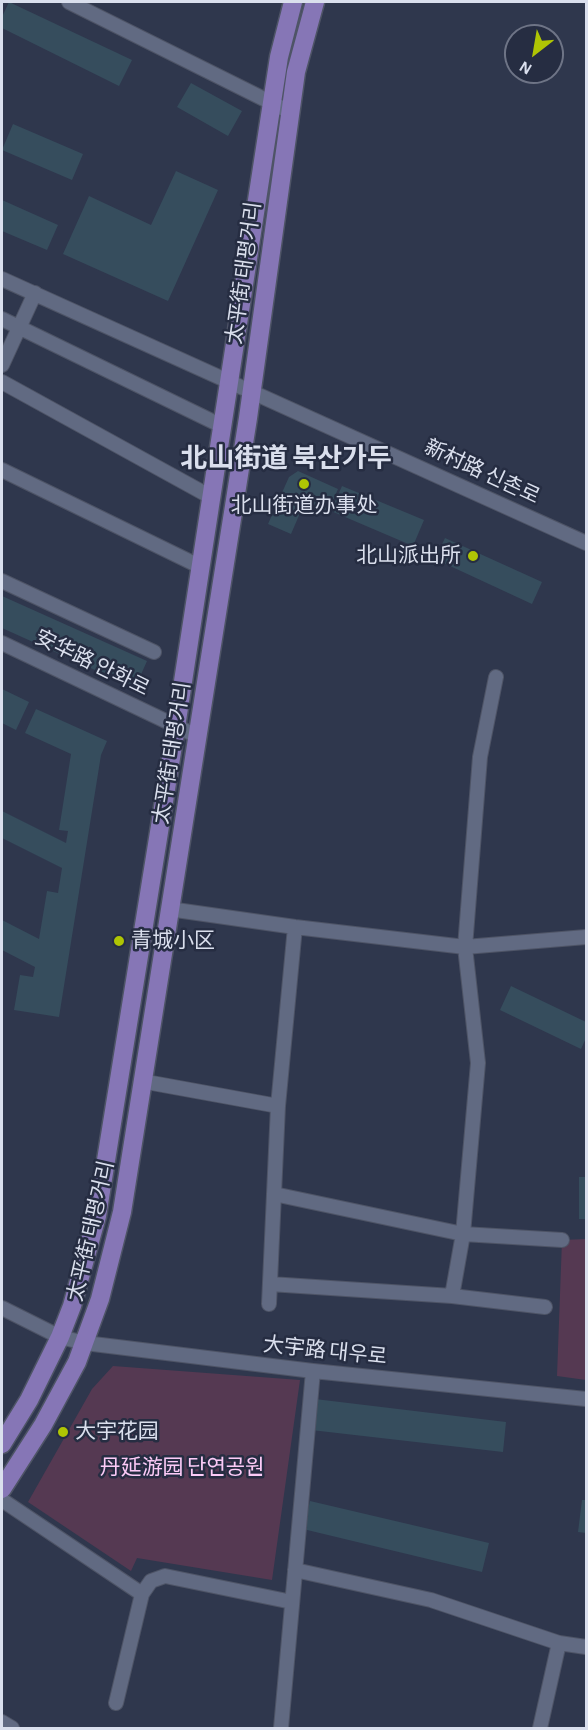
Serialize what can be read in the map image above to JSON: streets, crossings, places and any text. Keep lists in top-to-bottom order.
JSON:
{
  "streets": {
    "main road": ["太平街 태평거리"],
    "street": ["新村路 신촌로", "安华路 안화로", "大宇路 대우로"]
  },
  "crossings": [
    ["太平街 태평거리", "新村路 신촌로"],
    ["太平街 태평거리", "安华路 안화로"],
    ["太平街 태평거리", "大宇路 대우로"]
  ],
  "districts": ["北山街道 북산가두"],
  "parks": ["丹延游园 단연공원"],
  "places": [
    "北山街道办事处",
    "北山派出所",
    "青城小区",
    "大宇花园"
  ],
  "north": "bottom left"
}
